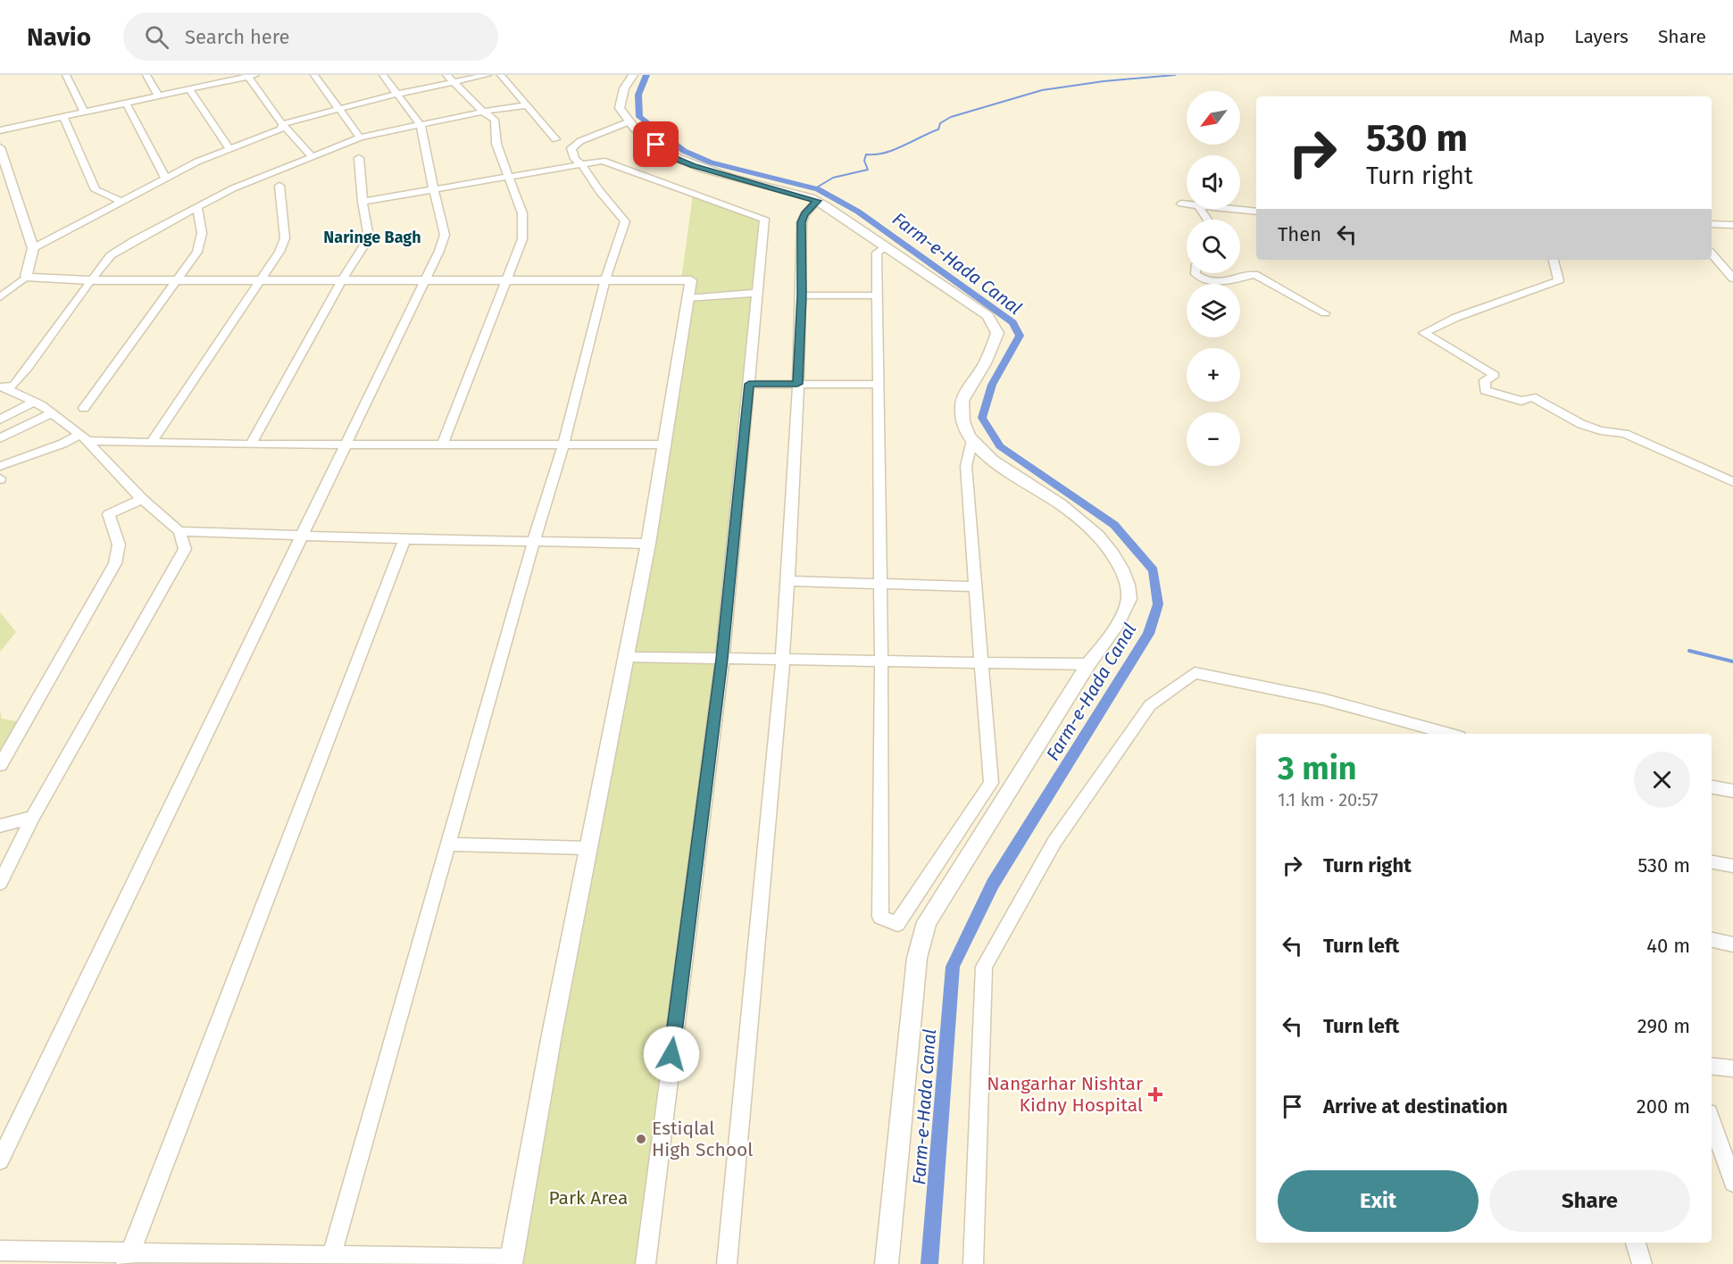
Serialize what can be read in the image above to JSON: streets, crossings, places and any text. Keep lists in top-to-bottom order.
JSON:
{
  "districts": ["Naringe Bagh"],
  "water": ["Farm-e-Hada Canal"],
  "parks": ["Park Area"],
  "places": {
    "health": ["Nangarhar Nishtar Kidny Hospital"],
    "other": ["Estiqlal High School"]
  },
  "north": "bottom left",
  "page": {
    "header": "Navio",
    "search": "Search here",
    "nav": ["Map", "Layers", "Share"],
    "map_buttons": ["+", "−"],
    "turn": ["530 m", "Turn right"],
    "then": "Then",
    "heading": ["3 min", "1.1 km · 20:57"],
    "list": [
      {
        "name": "Turn right",
        "value": "530 m"
      },
      {
        "name": "Turn left",
        "value": "40 m"
      },
      {
        "name": "Turn left",
        "value": "290 m"
      },
      {
        "name": "Arrive at destination",
        "value": "200 m"
      }
    ],
    "buttons": ["Exit", "Share"]
  }
}
